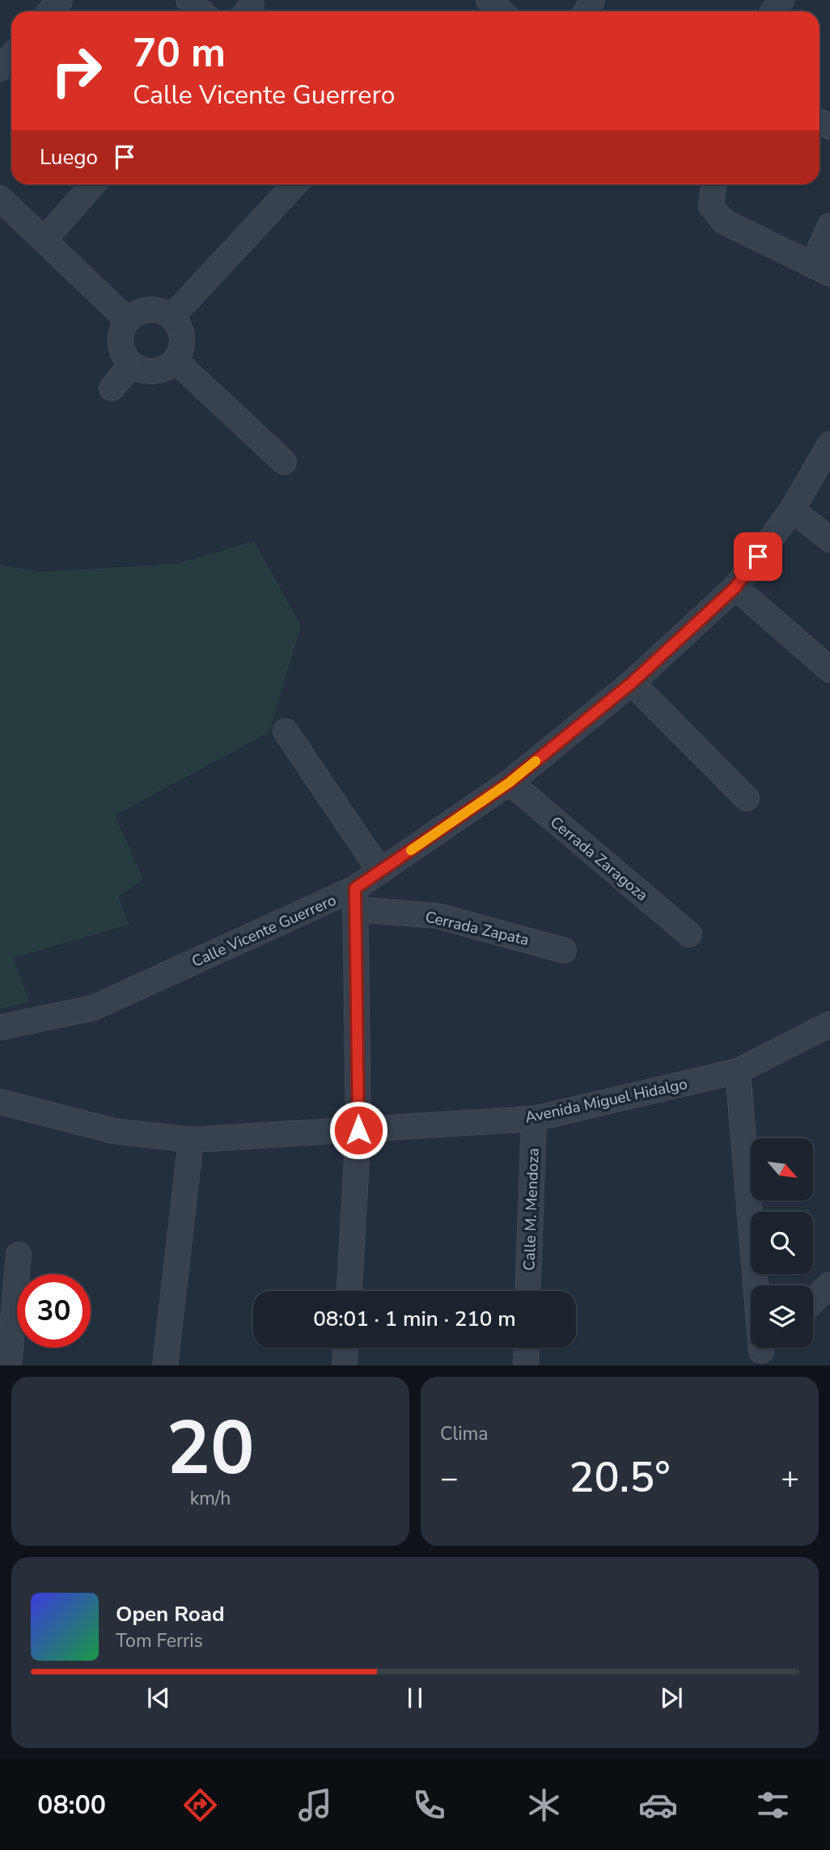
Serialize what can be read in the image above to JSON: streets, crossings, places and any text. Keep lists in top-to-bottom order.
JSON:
{
  "streets": {
    "street": [
      "Cerrada Zaragoza",
      "Cerrada Zapata",
      "Calle Vicente Guerrero",
      "Avenida Miguel Hidalgo",
      "Calle M. Mendoza"
    ]
  },
  "crossings": [
    ["Cerrada Zaragoza", "Calle Vicente Guerrero"],
    ["Cerrada Zapata", "Calle Vicente Guerrero"],
    ["Avenida Miguel Hidalgo", "Calle M. Mendoza"]
  ],
  "north": "bottom right",
  "page": {
    "turn": ["70 m", "Calle Vicente Guerrero"],
    "then": "Luego",
    "limit": "30",
    "trip": "08:01 · 1 min · 210 m",
    "tile": [
      ["20", "km/h"],
      "Clima"
    ],
    "heat": ["−", "20.5°", "+"],
    "song": ["Open Road", "Tom Ferris"],
    "tabs": "08:00"
  }
}
